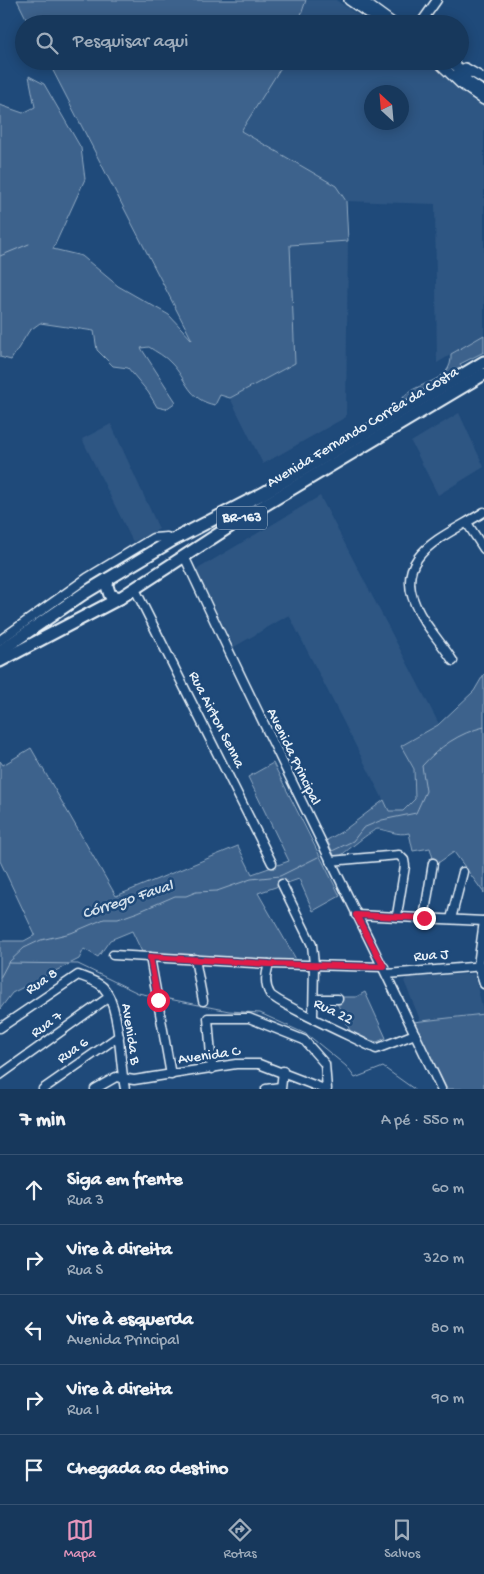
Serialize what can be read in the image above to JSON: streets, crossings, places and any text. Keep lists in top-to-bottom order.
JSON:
{
  "streets": {
    "highway": ["Avenida Fernando Corrêa da Costa", "BR-163"],
    "street": [
      "Rua Airton Senna",
      "Avenida Principal",
      "Rua J",
      "Rua 8",
      "Rua 22",
      "Rua 7",
      "Avenida B",
      "Rua 6",
      "Avenida C"
    ]
  },
  "crossings": [
    ["Avenida Fernando Corrêa da Costa", "Rua Airton Senna"],
    ["Avenida Fernando Corrêa da Costa", "Avenida Principal"],
    ["Avenida Principal", "Rua J"],
    ["Avenida Principal", "Rua 22"],
    ["Rua J", "Rua 22"],
    ["Rua 8", "Avenida B"],
    ["Rua 7", "Avenida B"],
    ["Avenida B", "Rua 6"],
    ["Avenida B", "Avenida C"]
  ],
  "water": ["Córrego Faval"],
  "north": "top left",
  "page": {
    "search": "Pesquisar aqui",
    "heading": ["7 min", "A pé · 550 m"],
    "list": [
      ["Siga em frente", "Rua 3", "60 m"],
      ["Vire à direita", "Rua S", "320 m"],
      ["Vire à esquerda", "Avenida Principal", "80 m"],
      ["Vire à direita", "Rua I", "90 m"],
      "Chegada ao destino"
    ],
    "nav": ["Mapa", "Rotas", "Salvos"]
  }
}
